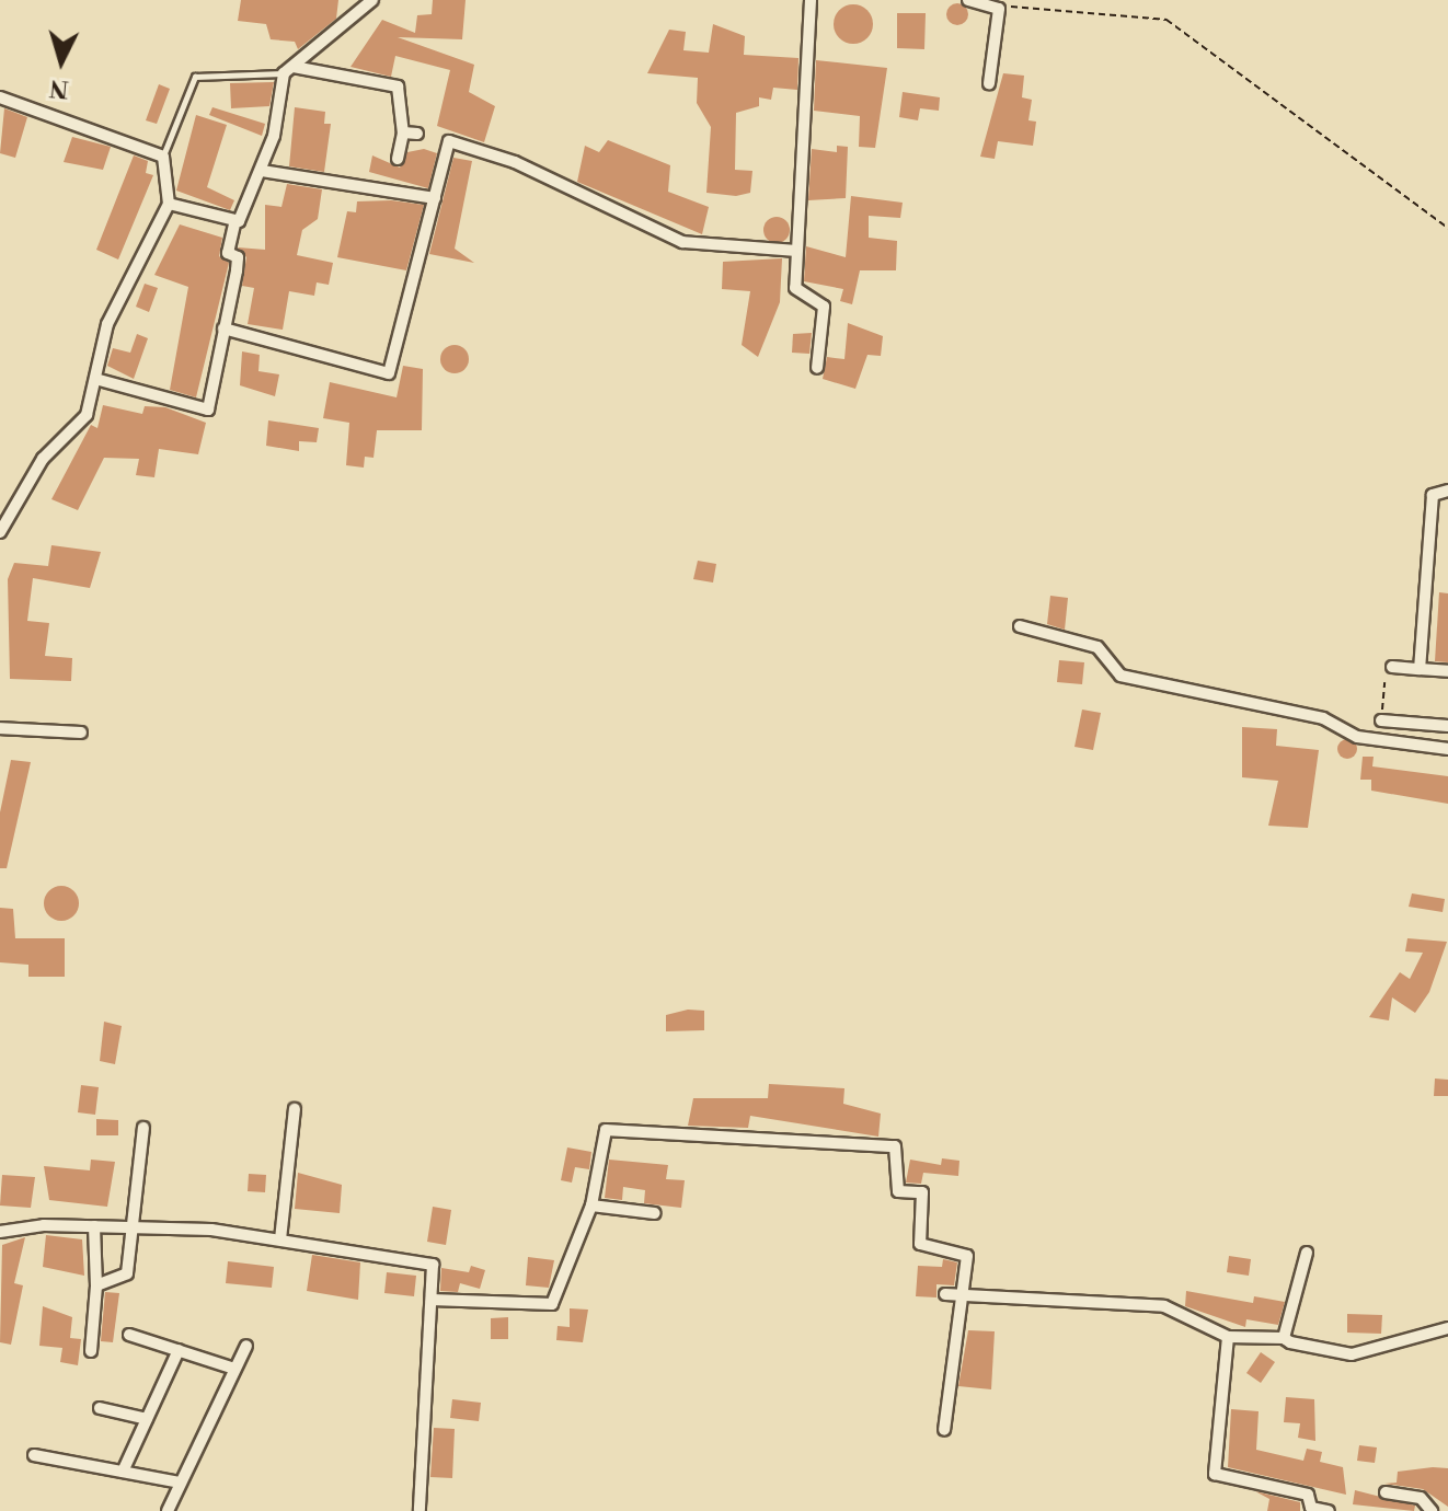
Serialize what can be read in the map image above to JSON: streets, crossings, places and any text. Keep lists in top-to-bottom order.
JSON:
{
  "north": "bottom"
}
